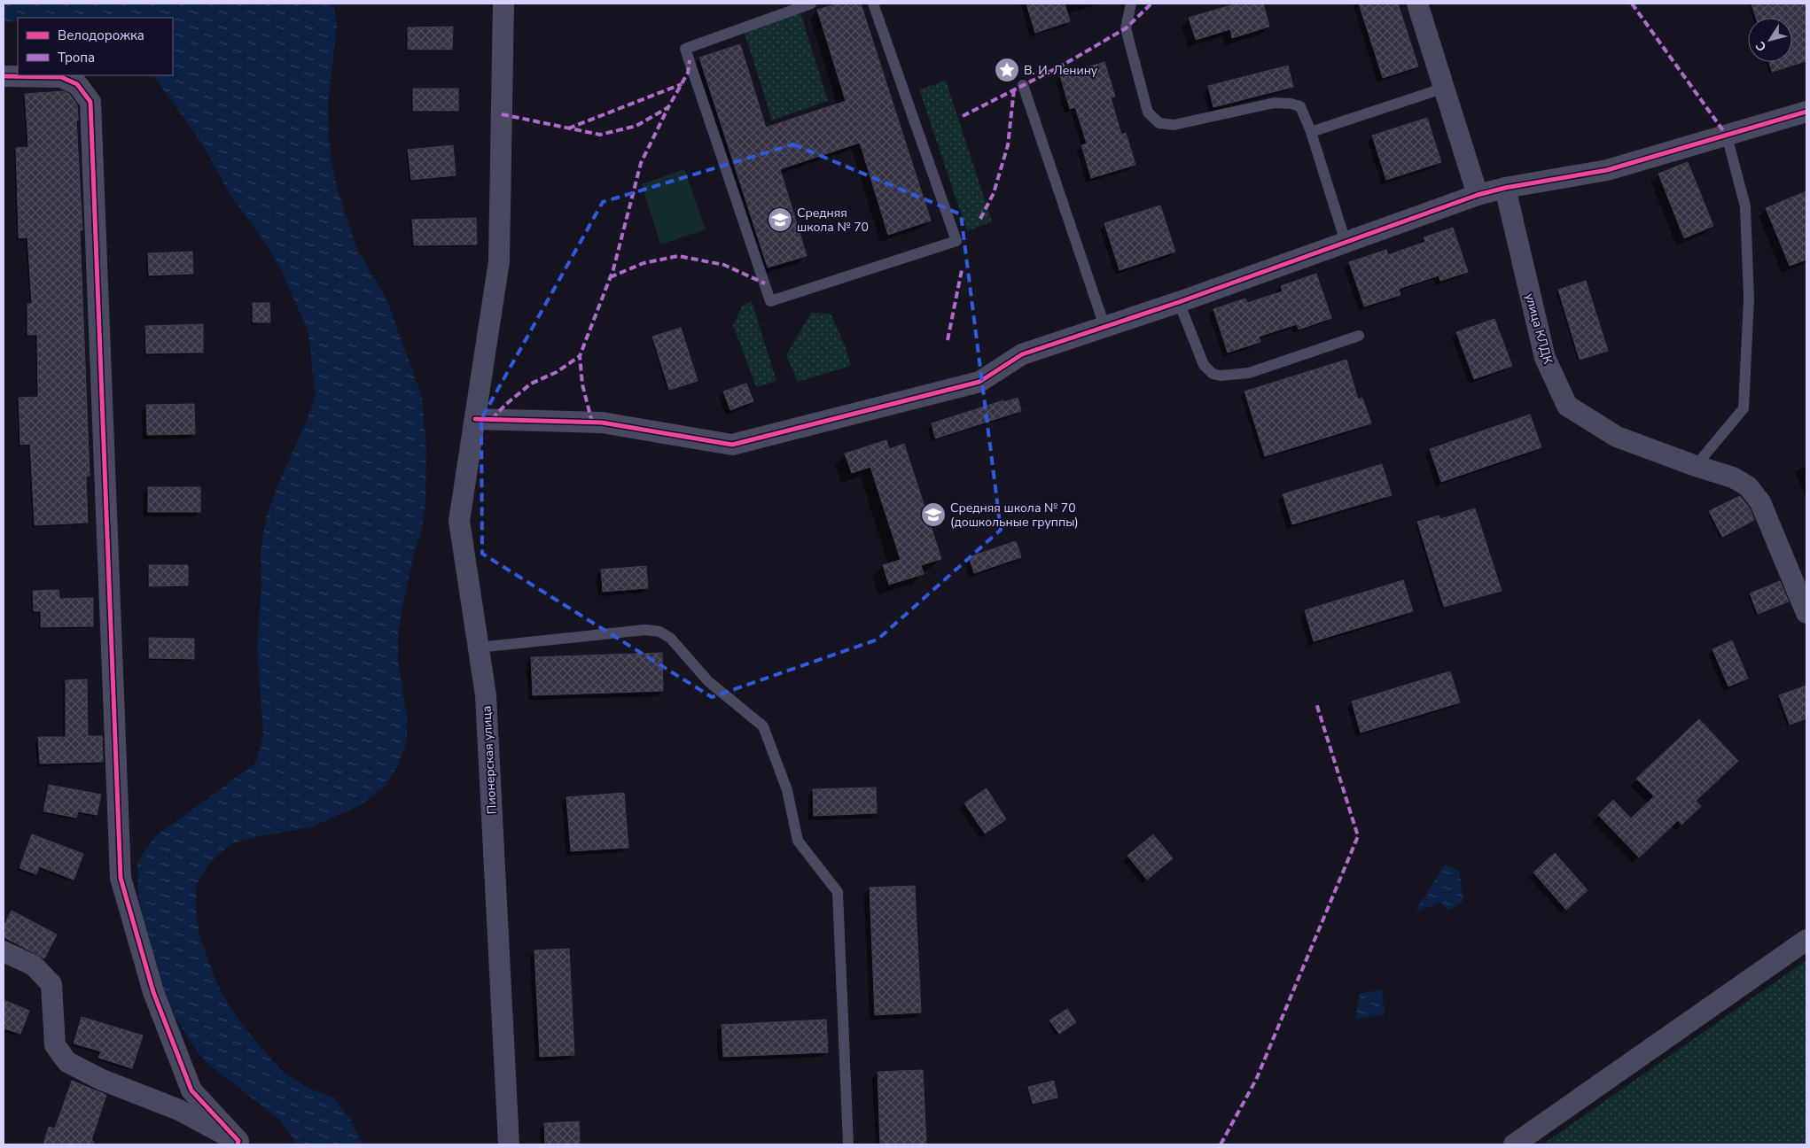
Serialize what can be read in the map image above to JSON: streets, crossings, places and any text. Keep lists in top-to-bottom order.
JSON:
{
  "streets": {
    "street": ["улица КЛДК", "Пионерская улица"]
  },
  "places": {
    "place": ["В. И. Ленину"],
    "school or university": ["Средняя школа № 70", "Средняя школа № 70 (дошкольные группы)"]
  },
  "legend": ["Велодорожка", "Тропа"],
  "north": "bottom left"
}
